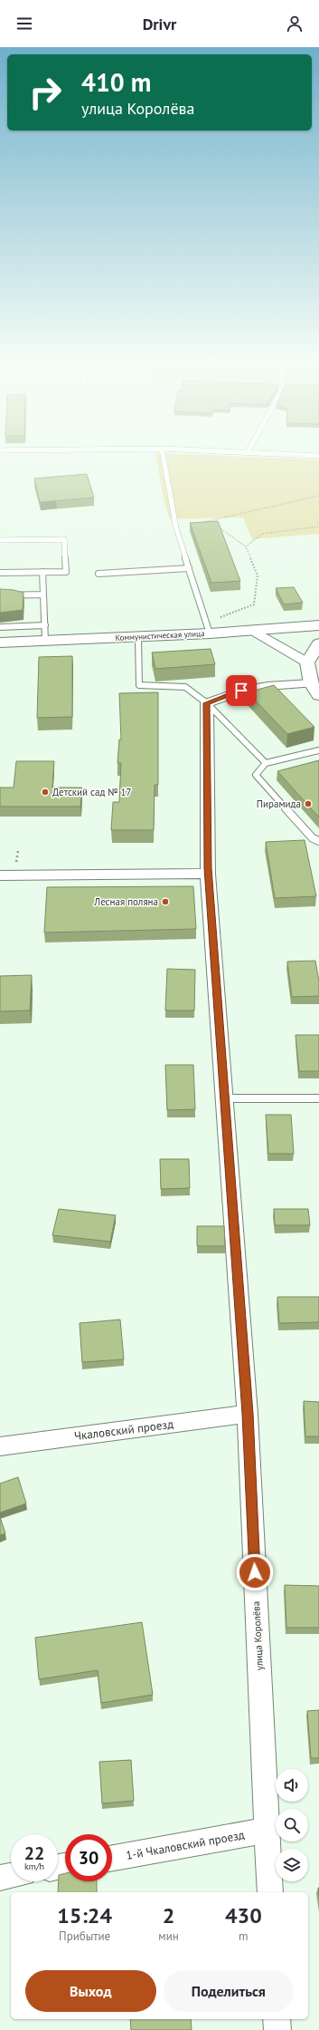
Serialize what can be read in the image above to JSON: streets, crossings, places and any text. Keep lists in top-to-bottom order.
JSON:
{
  "streets": {
    "street": [
      "Коммунистическая улица",
      "Чкаловский проезд",
      "улица Королёва",
      "1-й Чкаловский проезд"
    ]
  },
  "crossings": [
    ["Чкаловский проезд", "улица Королёва"],
    ["улица Королёва", "1-й Чкаловский проезд"]
  ],
  "places": ["Детский сад № 17", "Пирамида", "Лесная поляна"],
  "page": {
    "header": "Drivr",
    "turn": ["410 m", "улица Королёва"],
    "speed": "22 km/h",
    "limit": "30",
    "eta": [
      "15:24",
      "Прибытие",
      "2",
      "мин",
      "430",
      "m"
    ],
    "buttons": ["Выход", "Поделиться"]
  }
}
